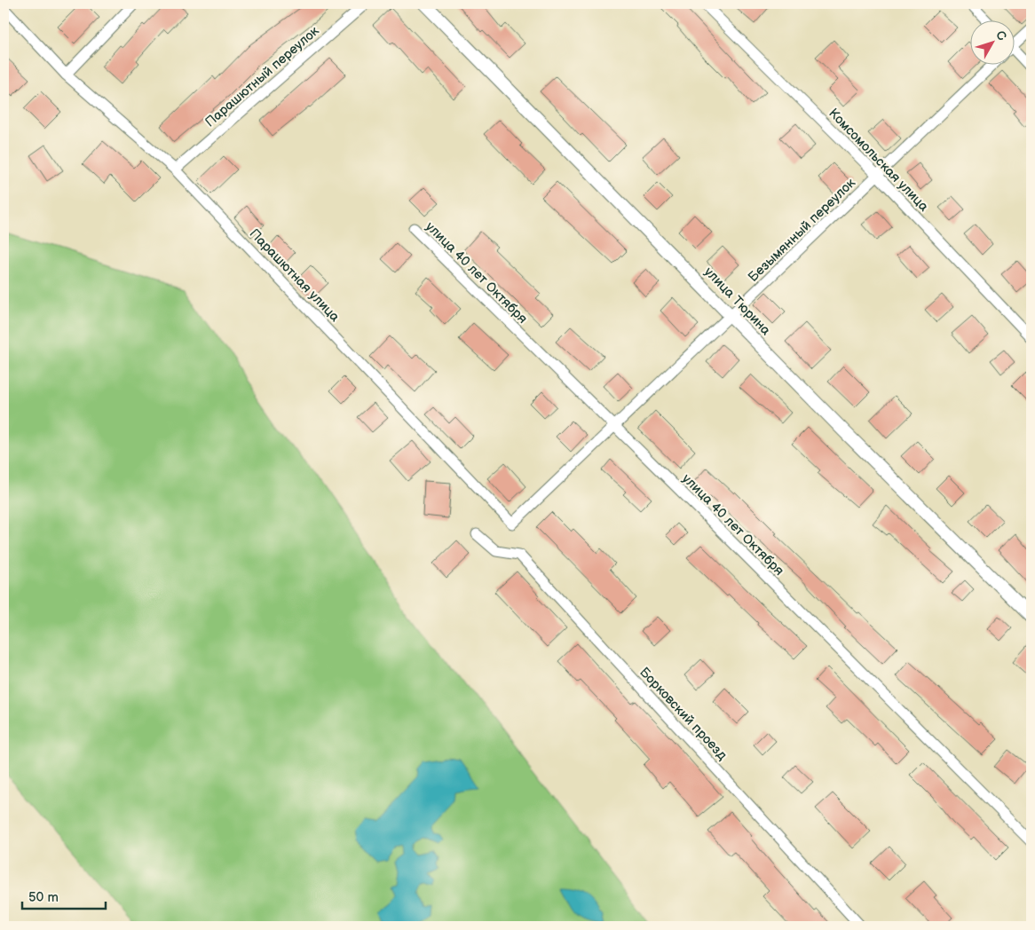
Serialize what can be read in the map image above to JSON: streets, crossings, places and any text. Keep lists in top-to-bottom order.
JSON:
{
  "streets": {
    "street": [
      "Парашютный переулок",
      "Комсомольская улица",
      "Безымянный переулок",
      "улица 40 лет Октября",
      "Парашютная улица",
      "улица Тюрина",
      "Борковский проезд"
    ]
  },
  "crossings": [
    ["Парашютный переулок", "Парашютная улица"],
    ["Комсомольская улица", "Безымянный переулок"],
    ["Безымянный переулок", "улица 40 лет Октября"],
    ["Безымянный переулок", "Парашютная улица"],
    ["Безымянный переулок", "улица Тюрина"]
  ],
  "scale_bar": "50 m",
  "north": "top right"
}
